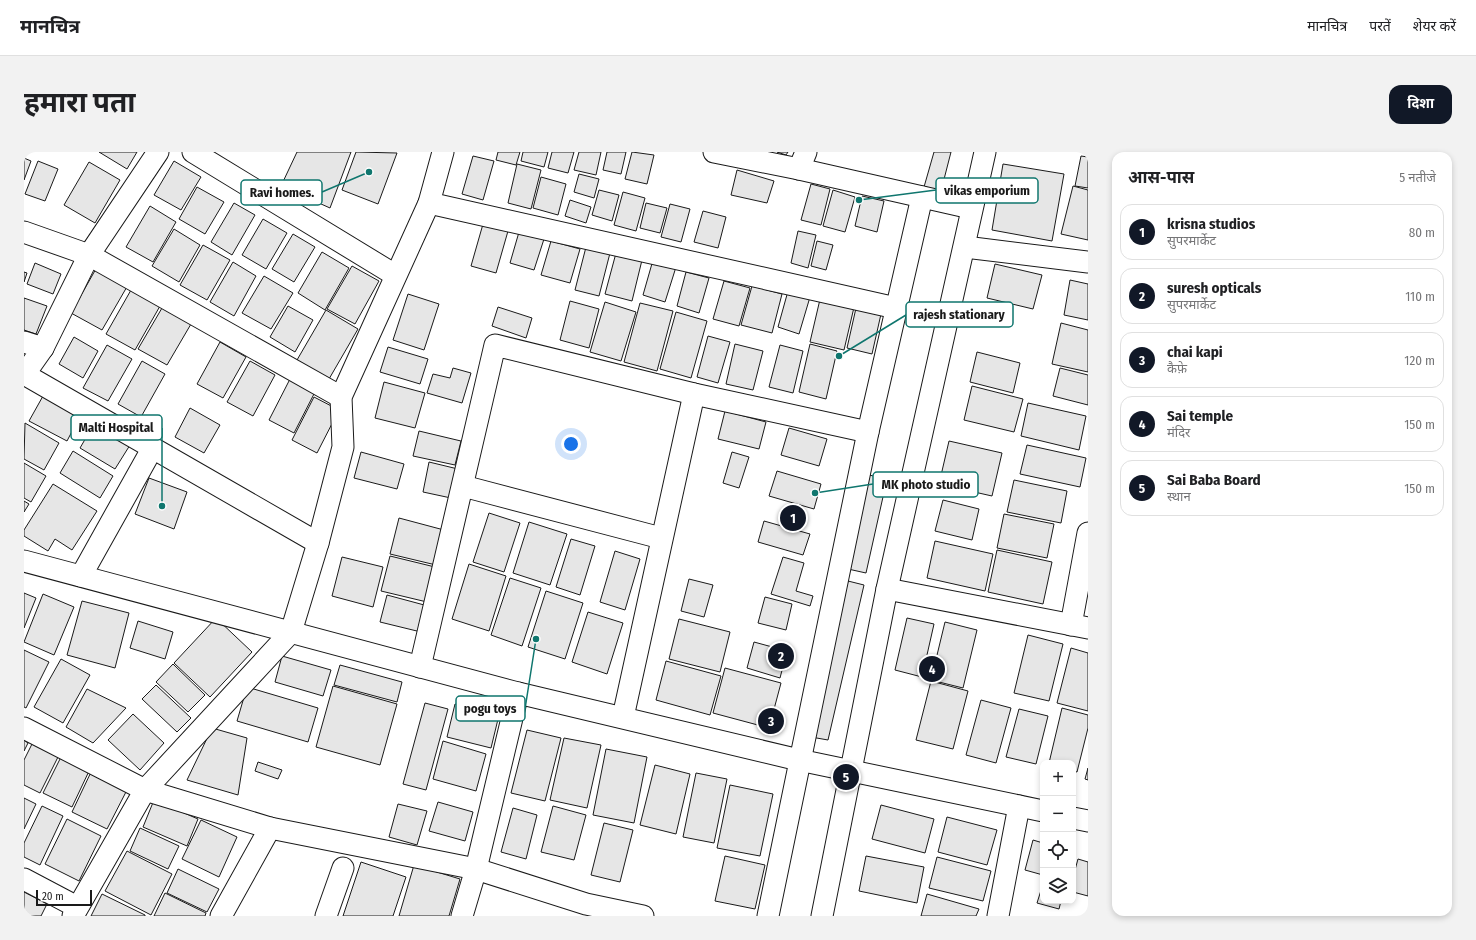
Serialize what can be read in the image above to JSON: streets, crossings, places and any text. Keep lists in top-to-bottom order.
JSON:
{
  "places": [
    "Ravi homes.",
    "vikas emporium",
    "rajesh stationary",
    "MK photo studio",
    "Malti Hospital",
    "pogu toys"
  ],
  "scale_bar": "20 m",
  "page": {
    "header": "मानचित्र",
    "nav": ["मानचित्र", "परतें", "शेयर करें"],
    "buttons": "दिशा",
    "title": "हमारा पता",
    "heading": ["आस-पास", "5 नतीजे"],
    "list": [
      {
        "mark": "1",
        "name": "krisna studios",
        "note": "सुपरमार्केट",
        "value": "80 m"
      },
      {
        "mark": "2",
        "name": "suresh opticals",
        "note": "सुपरमार्केट",
        "value": "110 m"
      },
      {
        "mark": "3",
        "name": "chai kapi",
        "note": "कैफ़े",
        "value": "120 m"
      },
      {
        "mark": "4",
        "name": "Sai temple",
        "note": "मंदिर",
        "value": "150 m"
      },
      {
        "mark": "5",
        "name": "Sai Baba Board",
        "note": "स्थान",
        "value": "150 m"
      }
    ],
    "pins": [
      "1",
      "2",
      "4",
      "3",
      "5"
    ],
    "map_buttons": ["+", "−"],
    "scale": "20 m"
  }
}
